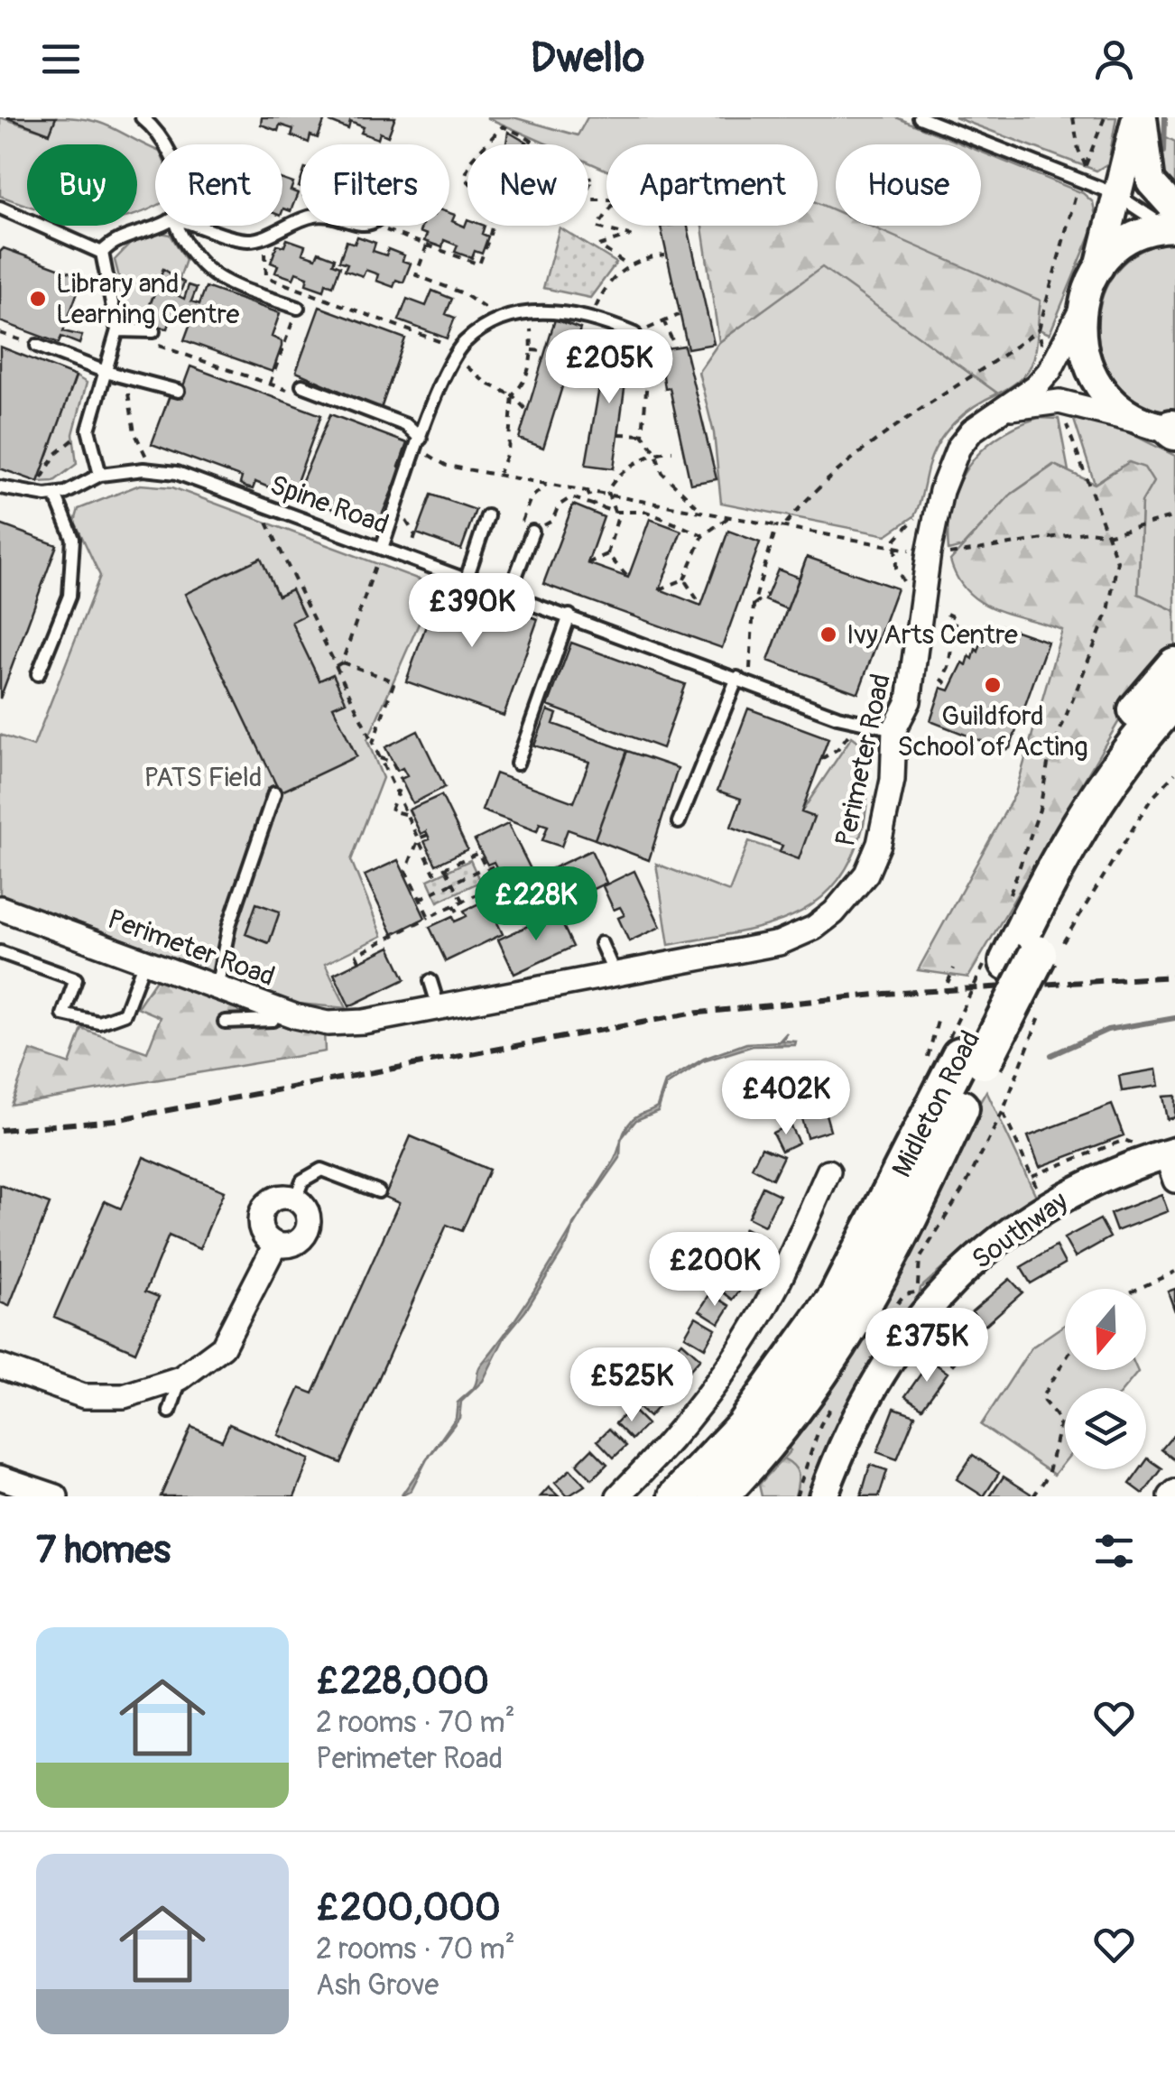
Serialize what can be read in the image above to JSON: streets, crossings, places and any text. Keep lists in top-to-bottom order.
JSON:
{
  "streets": {
    "highway": ["Midleton Road"],
    "street": ["Perimeter Road", "Southway"],
    "lane": ["Spine Road"]
  },
  "crossings": [
    ["Spine Road", "Perimeter Road"]
  ],
  "parks": ["PATS Field"],
  "places": ["Library and Learning Centre", "Ivy Arts Centre", "Guildford School of Acting"],
  "north": "bottom",
  "page": {
    "header": "Dwello",
    "chip": [
      "Buy",
      "Rent",
      "Filters",
      "New",
      "Apartment",
      "House"
    ],
    "price": [
      "£205K",
      "£390K",
      "£228K",
      "£402K",
      "£200K",
      "£375K",
      "£525K"
    ],
    "heading": "7 homes",
    "list": [
      {
        "name": "£228,000",
        "note": "2 rooms · 70 m² · Perimeter Road"
      },
      {
        "name": "£200,000",
        "note": "2 rooms · 70 m² · Ash Grove"
      }
    ]
  }
}
